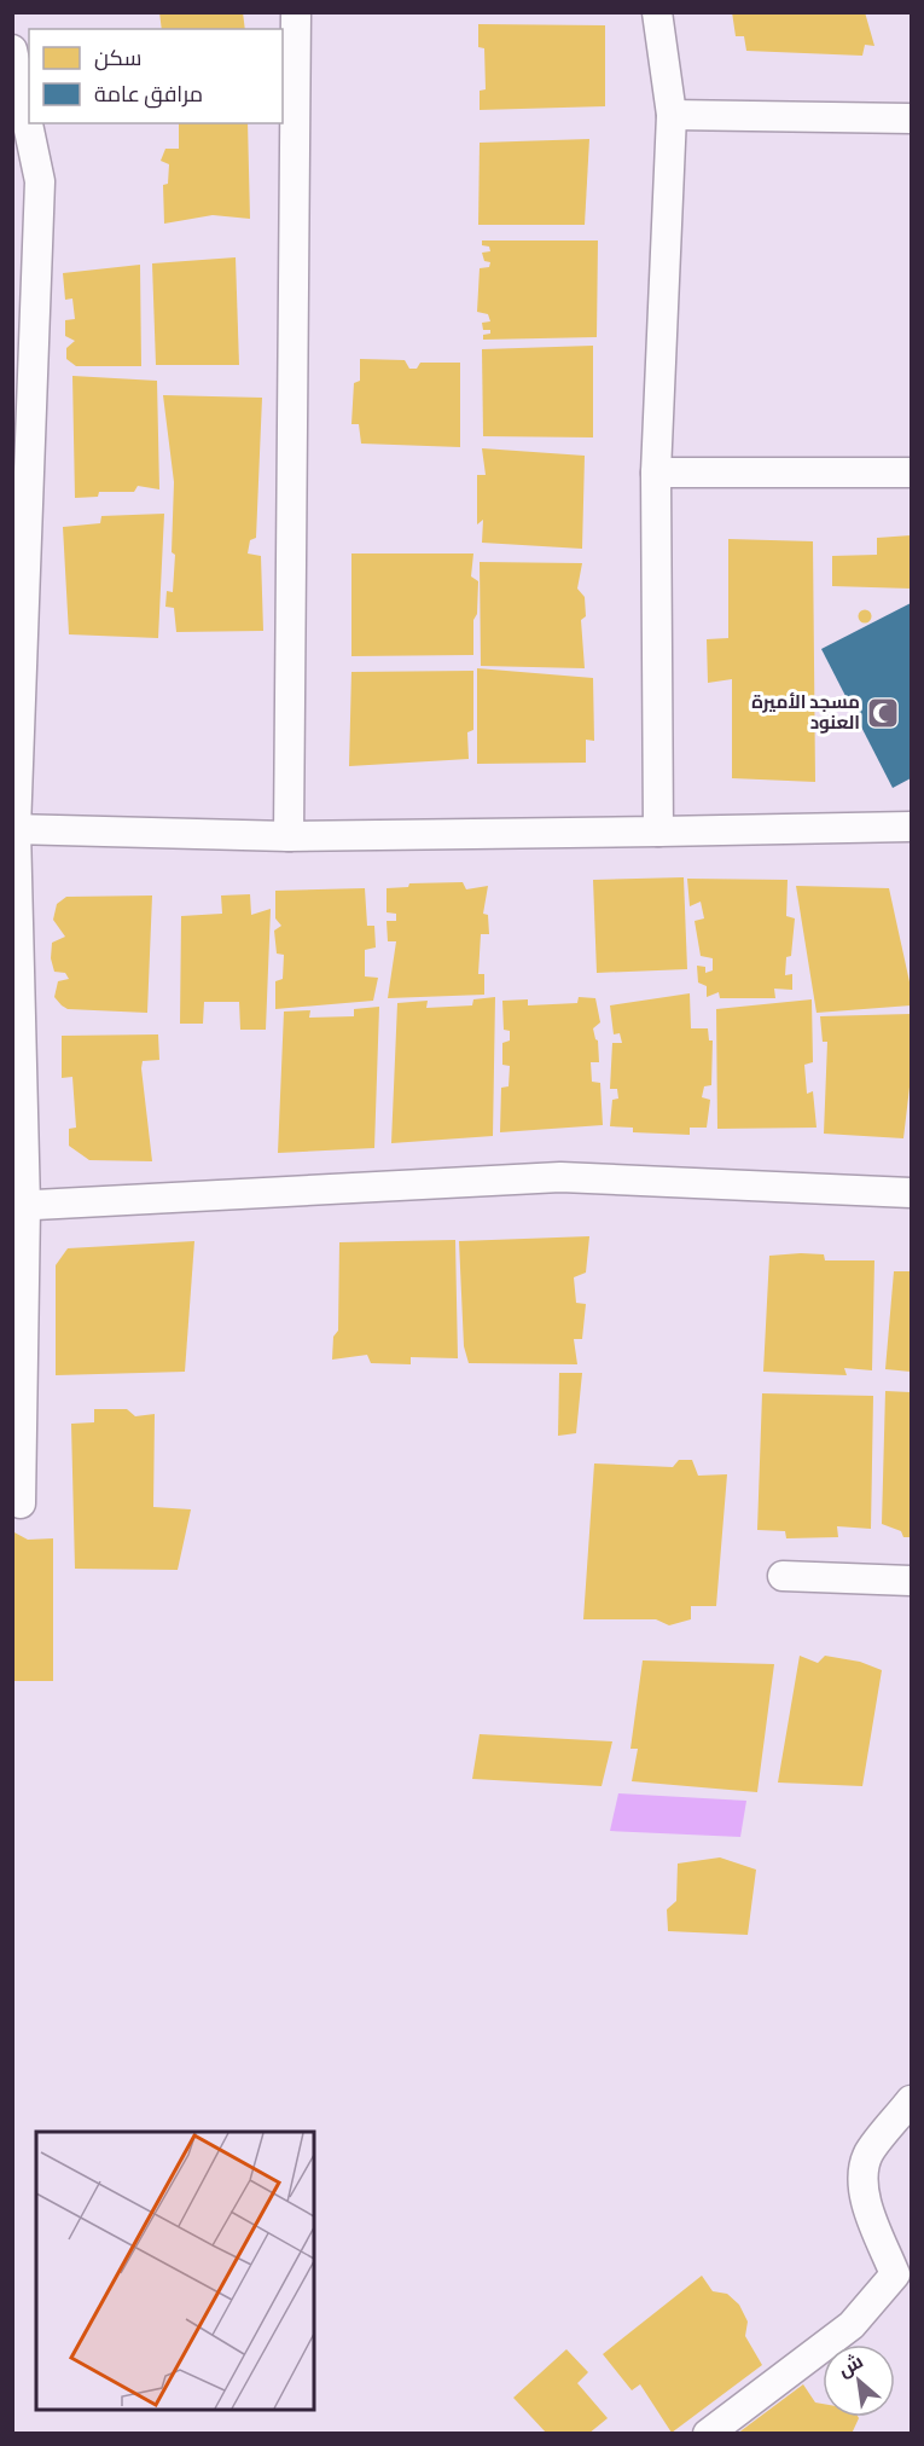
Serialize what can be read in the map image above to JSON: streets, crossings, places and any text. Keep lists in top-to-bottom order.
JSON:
{
  "places": {
    "mosque": ["مسجد الأميرة العنود"]
  },
  "legend": ["سكن", "مرافق عامة"],
  "north": "top left"
}
